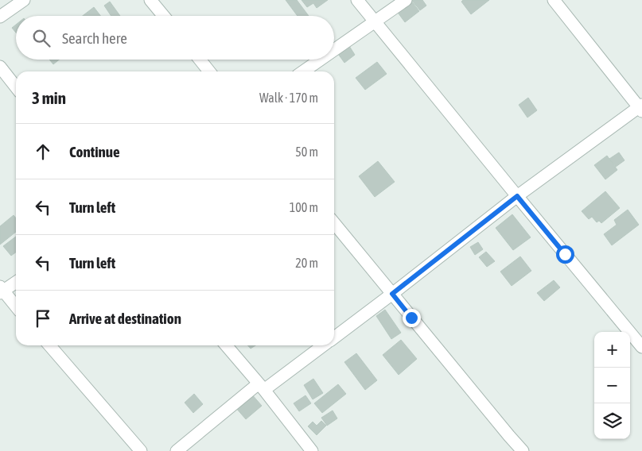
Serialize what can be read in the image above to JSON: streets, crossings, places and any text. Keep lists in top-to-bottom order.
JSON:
{
  "page": {
    "search": "Search here",
    "heading": ["3 min", "Walk · 170 m"],
    "list": [
      ["Continue", "50 m"],
      ["Turn left", "100 m"],
      ["Turn left", "20 m"],
      "Arrive at destination"
    ],
    "map_buttons": ["+", "−"]
  }
}
